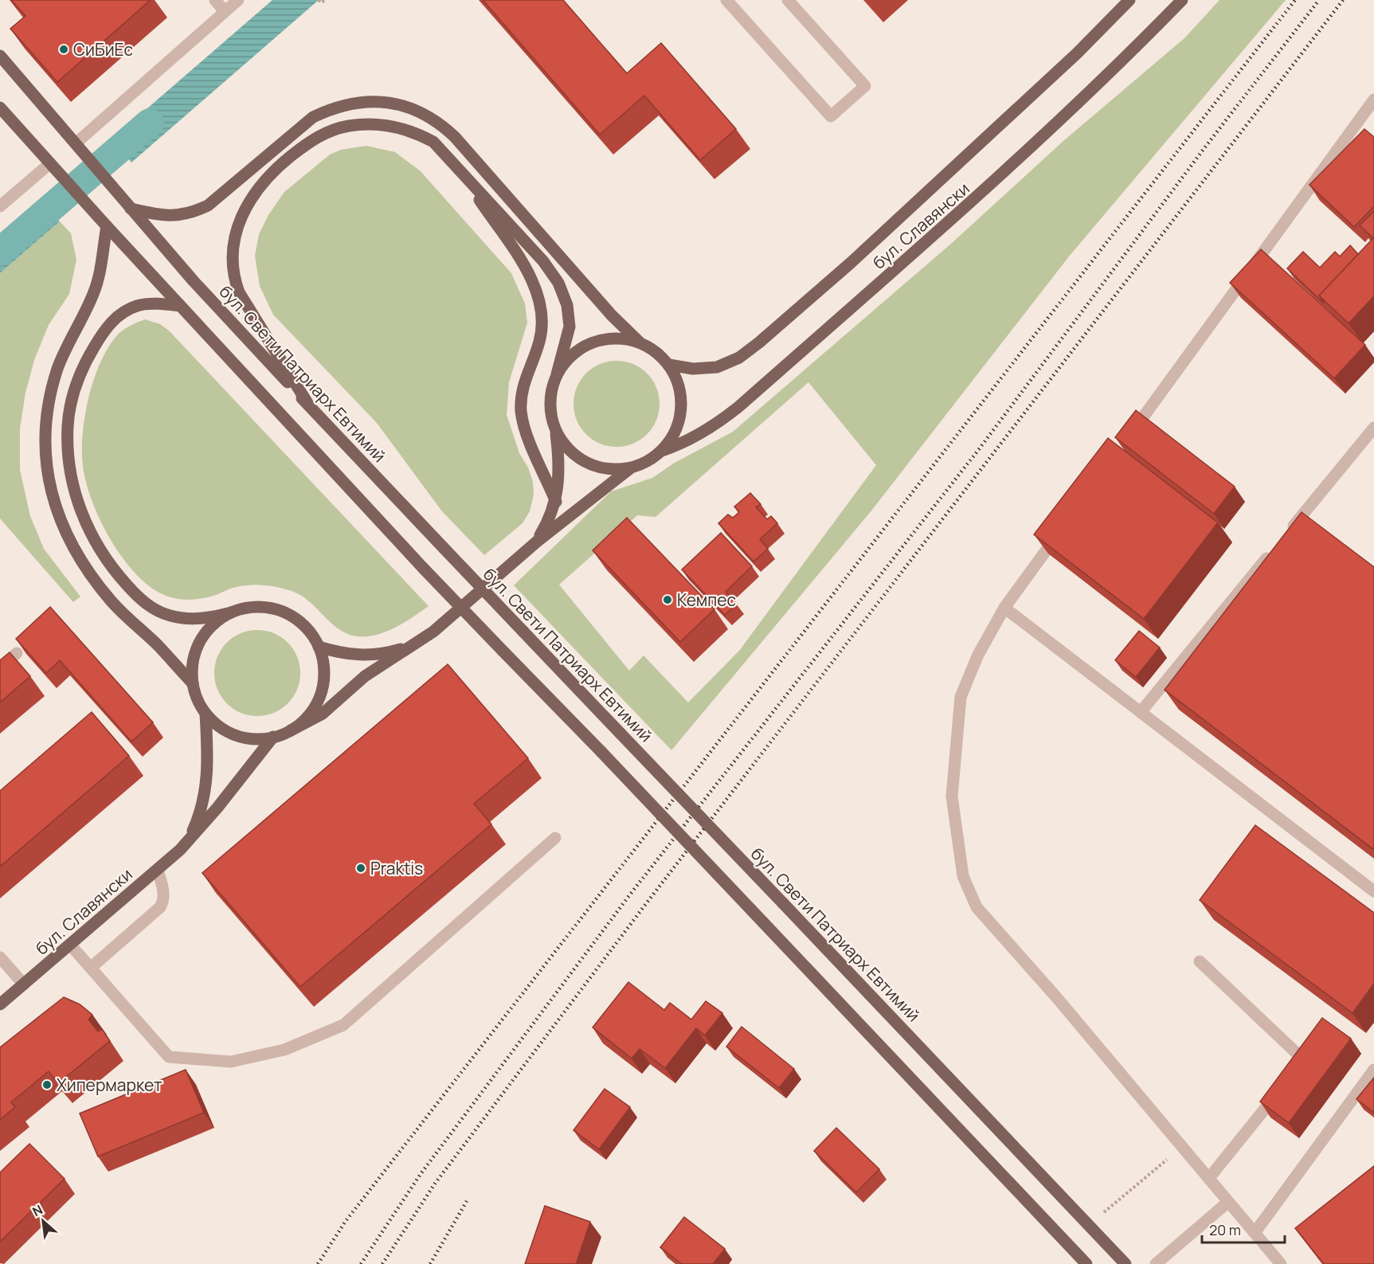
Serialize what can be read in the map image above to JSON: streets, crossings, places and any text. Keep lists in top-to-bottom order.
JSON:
{
  "streets": {
    "main road": ["бул. Славянски", "бул. Свети Патриарх Евтимий"]
  },
  "places": [
    "СиБиЕс",
    "Кемпес",
    "Praktis",
    "Хипермаркет"
  ],
  "scale_bar": "20 m",
  "north": "top left"
}
